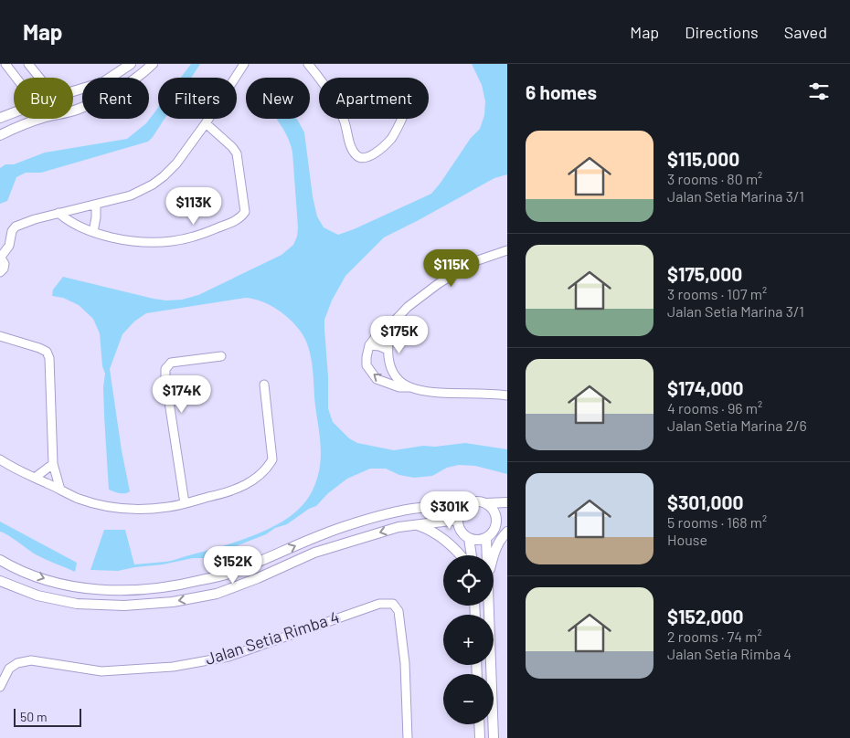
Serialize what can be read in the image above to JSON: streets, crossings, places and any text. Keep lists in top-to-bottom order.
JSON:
{
  "streets": {
    "street": ["Jalan Setia Rimba 4"]
  },
  "scale_bar": "50 m",
  "page": {
    "header": "Map",
    "nav": ["Map", "Directions", "Saved"],
    "heading": "6 homes",
    "chip": [
      "Buy",
      "Rent",
      "Filters",
      "New",
      "Apartment"
    ],
    "list": [
      {
        "name": "$115,000",
        "note": "3 rooms · 80 m² · Jalan Setia Marina 3/1"
      },
      {
        "name": "$175,000",
        "note": "3 rooms · 107 m² · Jalan Setia Marina 3/1"
      },
      {
        "name": "$174,000",
        "note": "4 rooms · 96 m² · Jalan Setia Marina 2/6"
      },
      {
        "name": "$301,000",
        "note": "5 rooms · 168 m² · House"
      },
      {
        "name": "$152,000",
        "note": "2 rooms · 74 m² · Jalan Setia Rimba 4"
      }
    ],
    "price": [
      "$113K",
      "$115K",
      "$175K",
      "$174K",
      "$301K",
      "$152K"
    ],
    "map_buttons": ["+", "−"],
    "scale": "50 m"
  }
}
